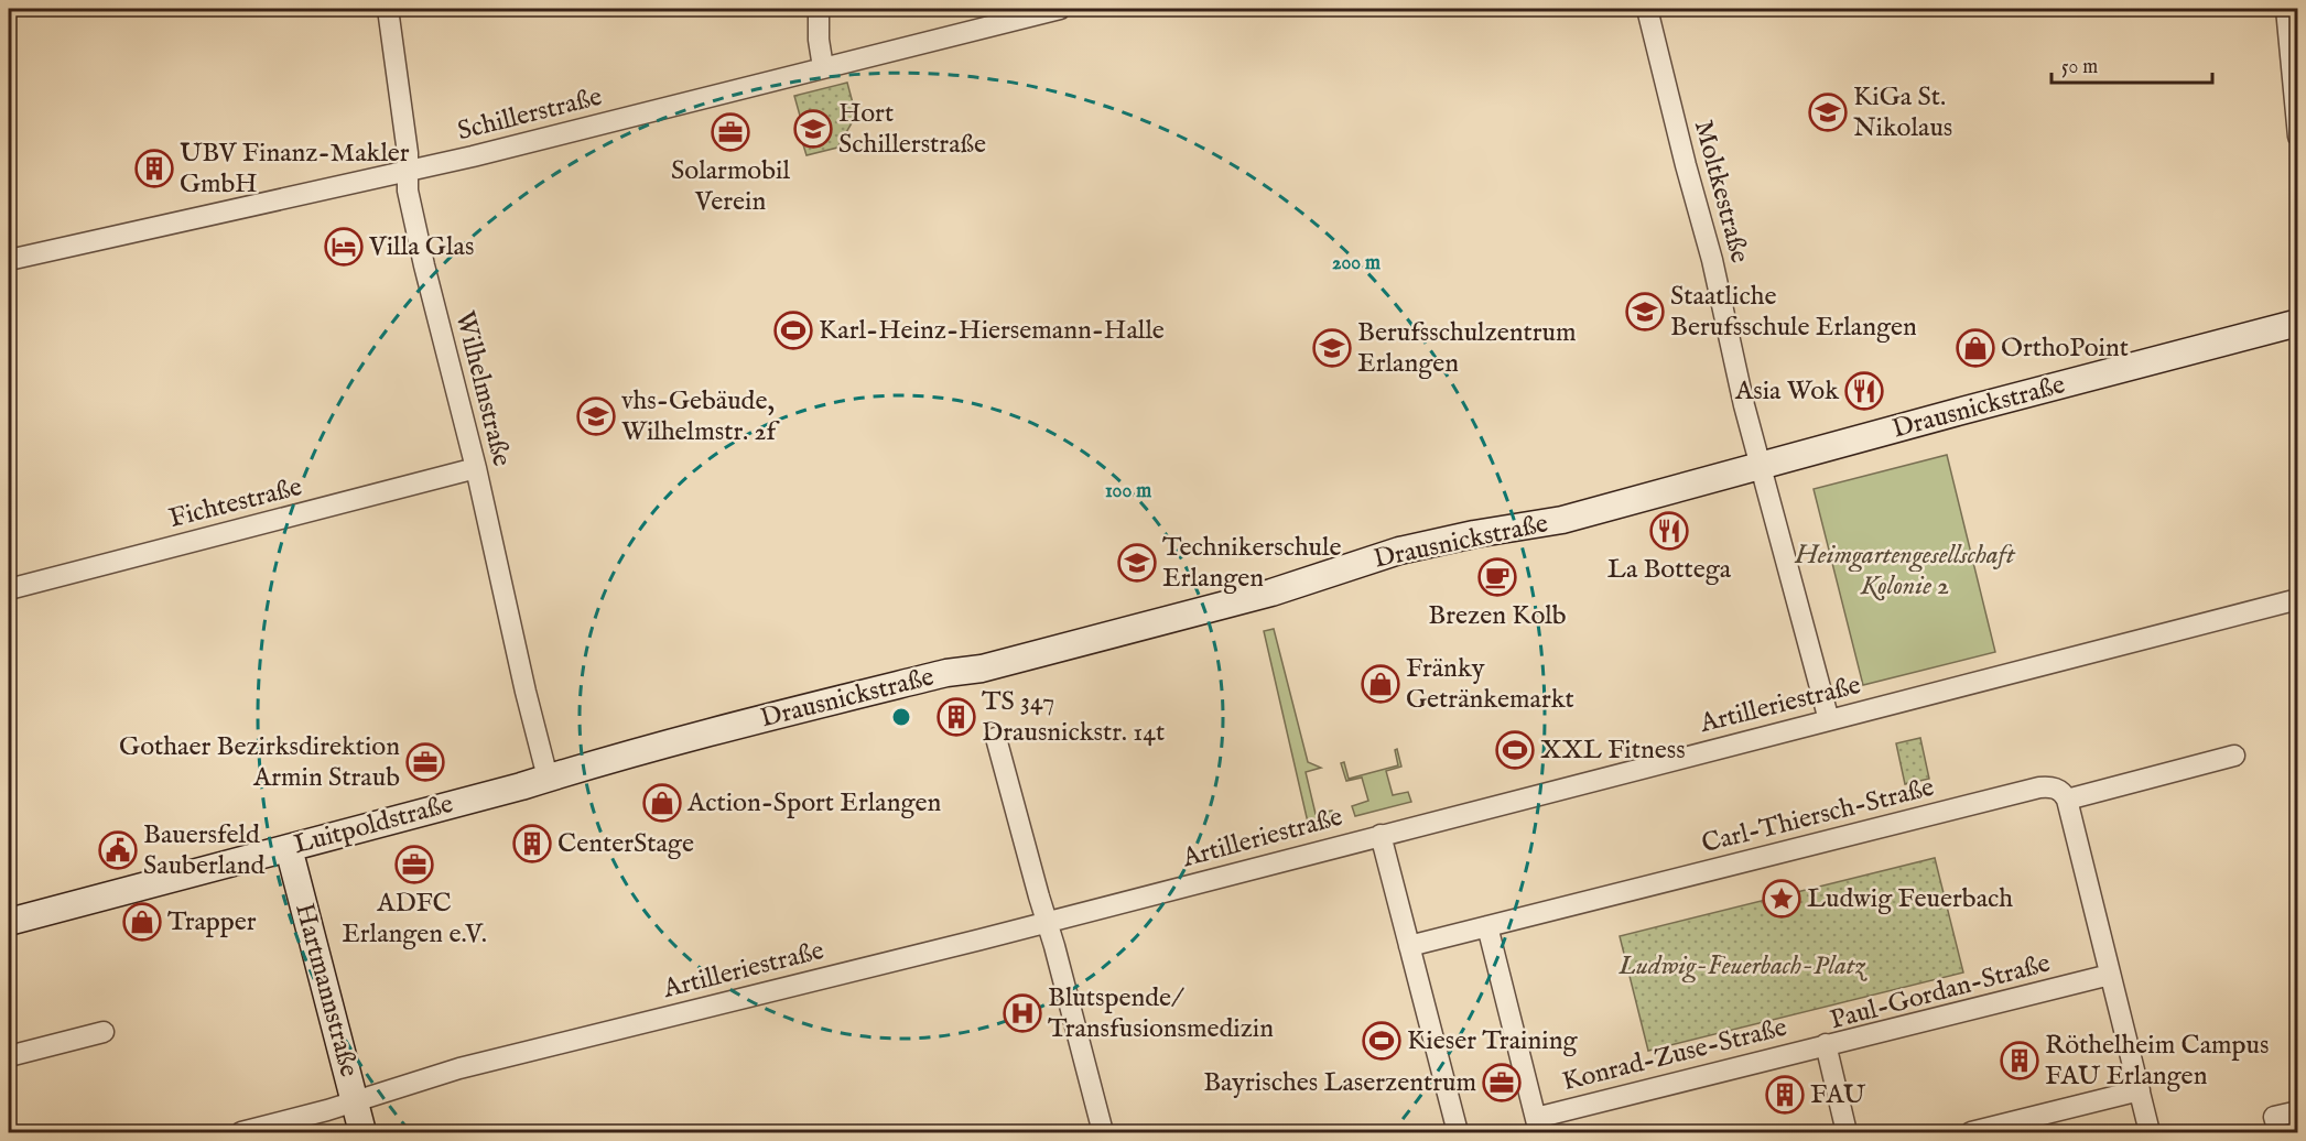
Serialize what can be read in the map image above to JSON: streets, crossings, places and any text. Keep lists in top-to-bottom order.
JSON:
{
  "streets": {
    "main road": ["Drausnickstraße", "Luitpoldstraße", "Hartmannstraße"],
    "street": [
      "Schillerstraße",
      "Moltkestraße",
      "Wilhelmstraße",
      "Fichtestraße",
      "Artilleriestraße",
      "Carl-Thiersch-Straße",
      "Paul-Gordan-Straße",
      "Konrad-Zuse-Straße"
    ]
  },
  "crossings": [
    ["Schillerstraße", "Wilhelmstraße"],
    ["Moltkestraße", "Drausnickstraße"],
    ["Moltkestraße", "Artilleriestraße"],
    ["Wilhelmstraße", "Drausnickstraße"],
    ["Wilhelmstraße", "Fichtestraße"],
    ["Wilhelmstraße", "Luitpoldstraße"],
    ["Drausnickstraße", "Luitpoldstraße"],
    ["Artilleriestraße", "Hartmannstraße"],
    ["Carl-Thiersch-Straße", "Konrad-Zuse-Straße"],
    ["Luitpoldstraße", "Hartmannstraße"],
    ["Paul-Gordan-Straße", "Konrad-Zuse-Straße"]
  ],
  "parks": ["Heimgartengesellschaft Kolonie 2", "Ludwig-Feuerbach-Platz"],
  "places": {
    "school or university": [
      "KiGa St. Nikolaus",
      "Hort Schillerstraße",
      "Staatliche Berufsschule Erlangen",
      "Berufsschulzentrum Erlangen",
      "vhs-Gebäude, Wilhelmstr. 2f",
      "Technikerschule Erlangen"
    ],
    "office": [
      "Solarmobil Verein",
      "Gothaer Bezirksdirektion Armin Straub",
      "ADFC Erlangen e.V.",
      "Bayrisches Laserzentrum"
    ],
    "building": [
      "UBV Finanz-Makler GmbH",
      "TS 347 Drausnickstr. 14t",
      "CenterStage",
      "Röthelheim Campus FAU Erlangen",
      "FAU"
    ],
    "hotel": ["Villa Glas"],
    "sports": ["Karl-Heinz-Hiersemann-Halle", "XXL Fitness", "Kieser Training"],
    "shop": [
      "OrthoPoint",
      "Fränky Getränkemarkt",
      "Action-Sport Erlangen",
      "Trapper"
    ],
    "restaurant": ["Asia Wok", "La Bottega"],
    "cafe": ["Brezen Kolb"],
    "public building": ["Bauersfeld Sauberland"],
    "place": ["Ludwig Feuerbach"],
    "hospital": ["Blutspende/ Transfusionsmedizin"]
  },
  "scale_bar": "50 m",
  "rings": ["200 m", "100 m"]
}
